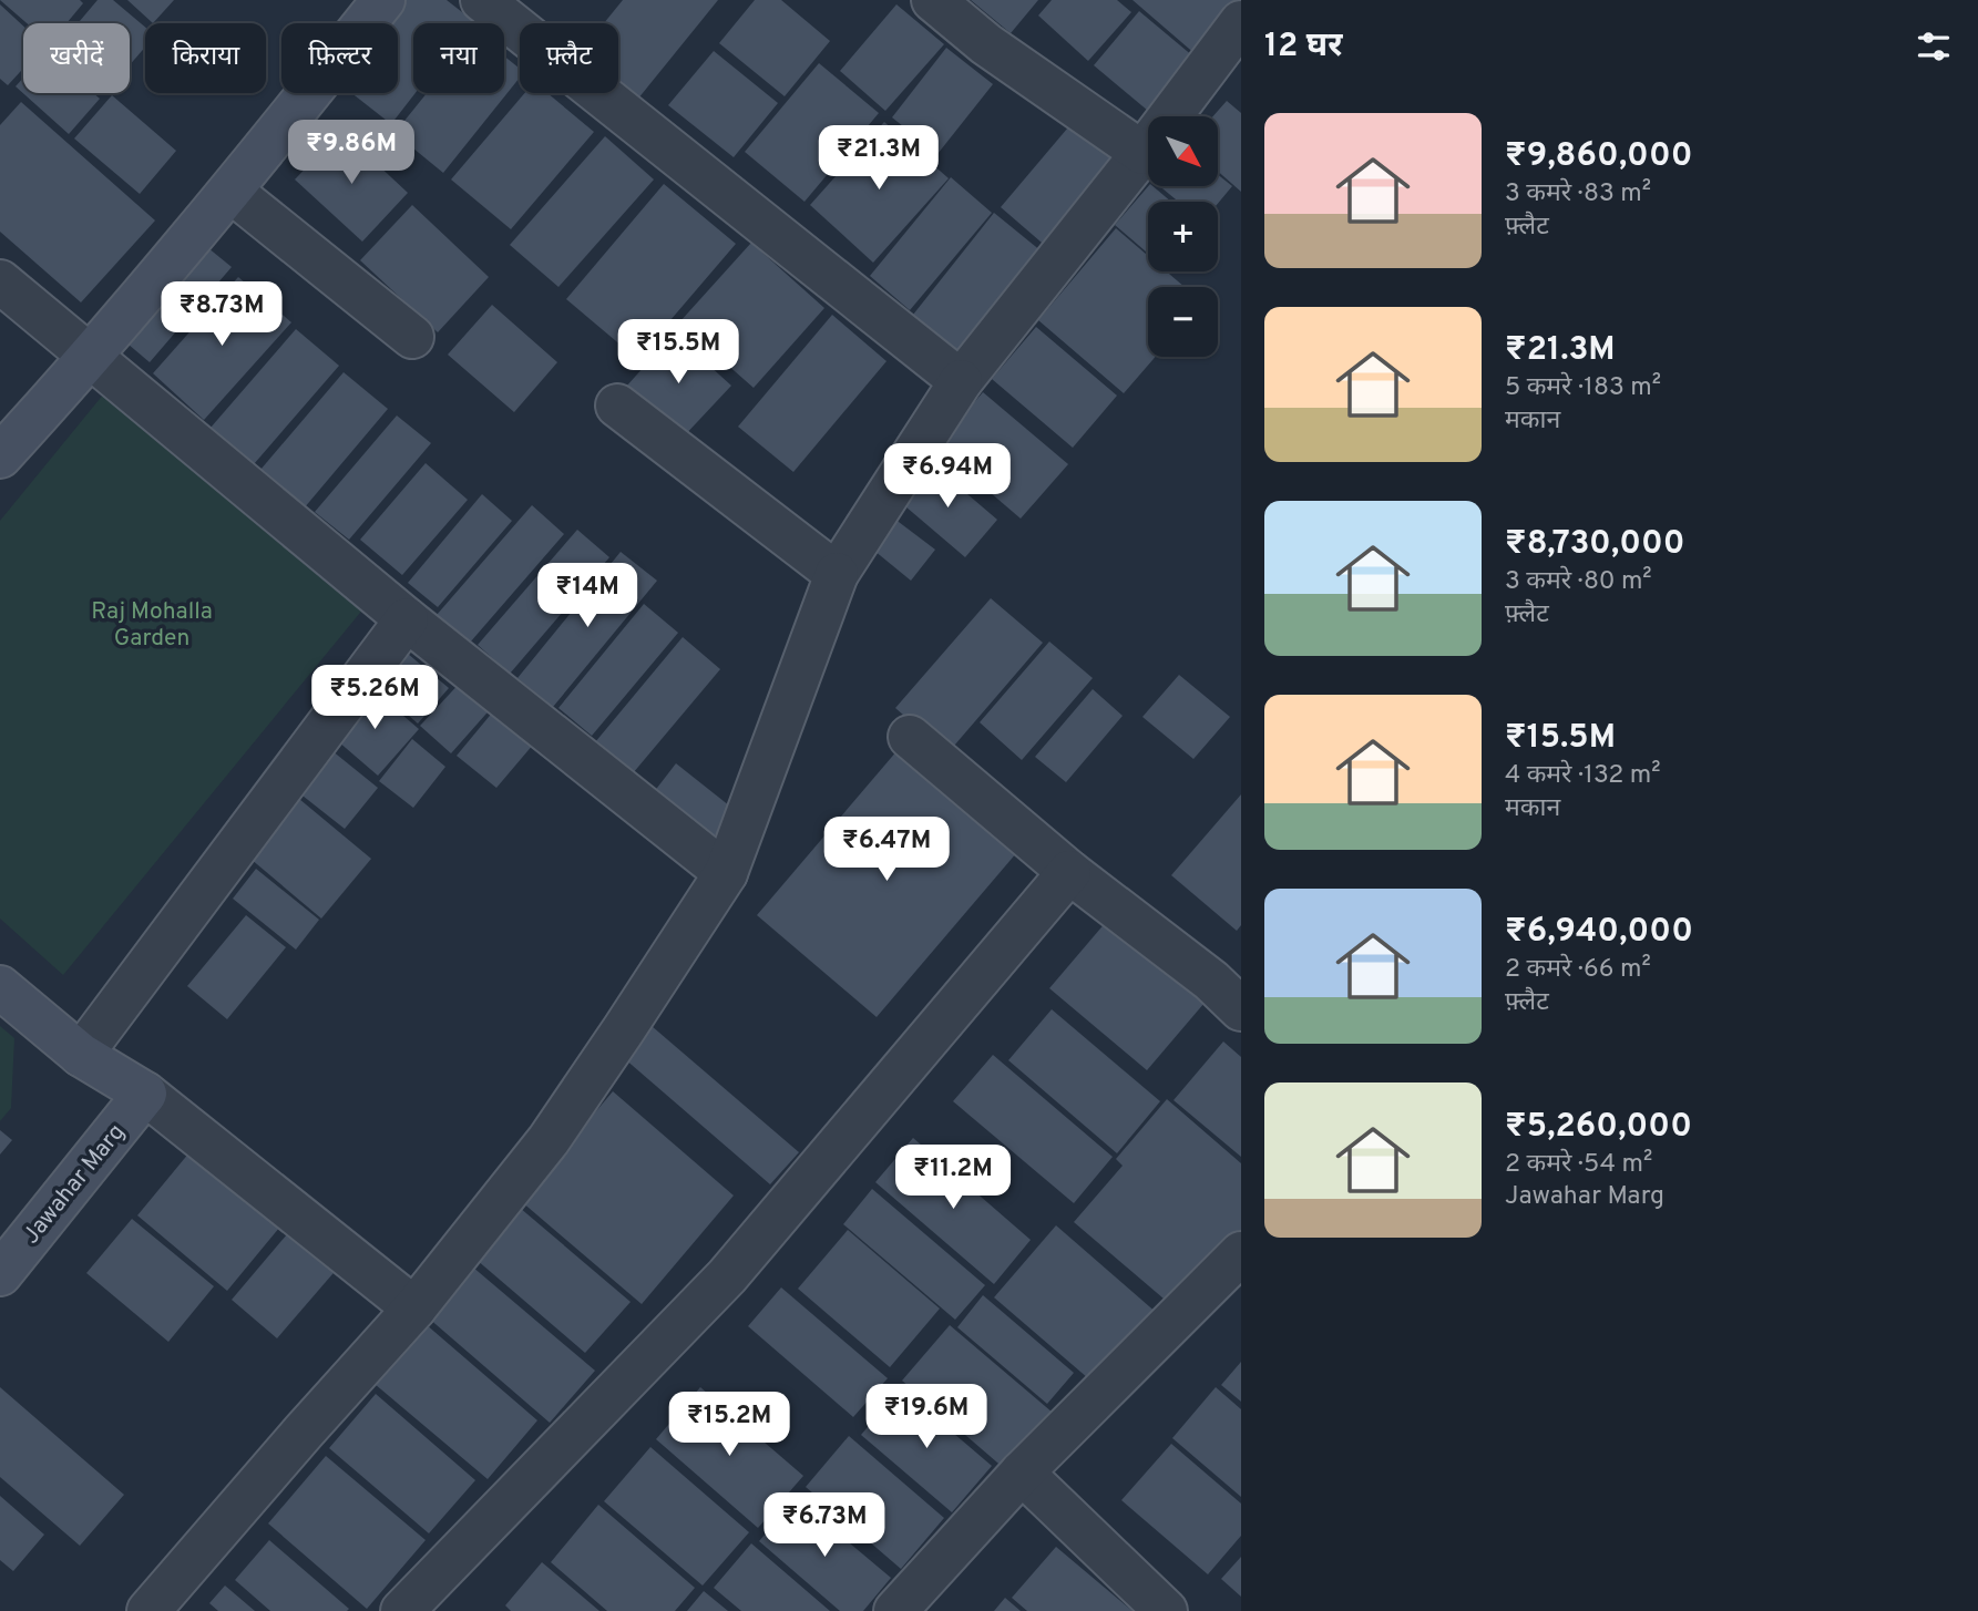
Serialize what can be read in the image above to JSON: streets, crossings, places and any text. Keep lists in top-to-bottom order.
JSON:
{
  "streets": {
    "street": ["Jawahar Marg"]
  },
  "parks": ["Raj Mohalla Garden"],
  "north": "bottom right",
  "page": {
    "heading": "12 घर",
    "chip": [
      "खरीदें",
      "किराया",
      "फ़िल्टर",
      "नया",
      "फ़्लैट"
    ],
    "list": [
      {
        "name": "₹9,860,000",
        "note": "3 कमरे · 83 m² · फ़्लैट"
      },
      {
        "name": "₹21.3M",
        "note": "5 कमरे · 183 m² · मकान"
      },
      {
        "name": "₹8,730,000",
        "note": "3 कमरे · 80 m² · फ़्लैट"
      },
      {
        "name": "₹15.5M",
        "note": "4 कमरे · 132 m² · मकान"
      },
      {
        "name": "₹6,940,000",
        "note": "2 कमरे · 66 m² · फ़्लैट"
      },
      {
        "name": "₹5,260,000",
        "note": "2 कमरे · 54 m² · Jawahar Marg"
      }
    ],
    "map_buttons": ["+", "−"],
    "price": [
      "₹9.86M",
      "₹21.3M",
      "₹8.73M",
      "₹15.5M",
      "₹6.94M",
      "₹14M",
      "₹5.26M",
      "₹6.47M",
      "₹11.2M",
      "₹19.6M",
      "₹15.2M",
      "₹6.73M"
    ]
  }
}
